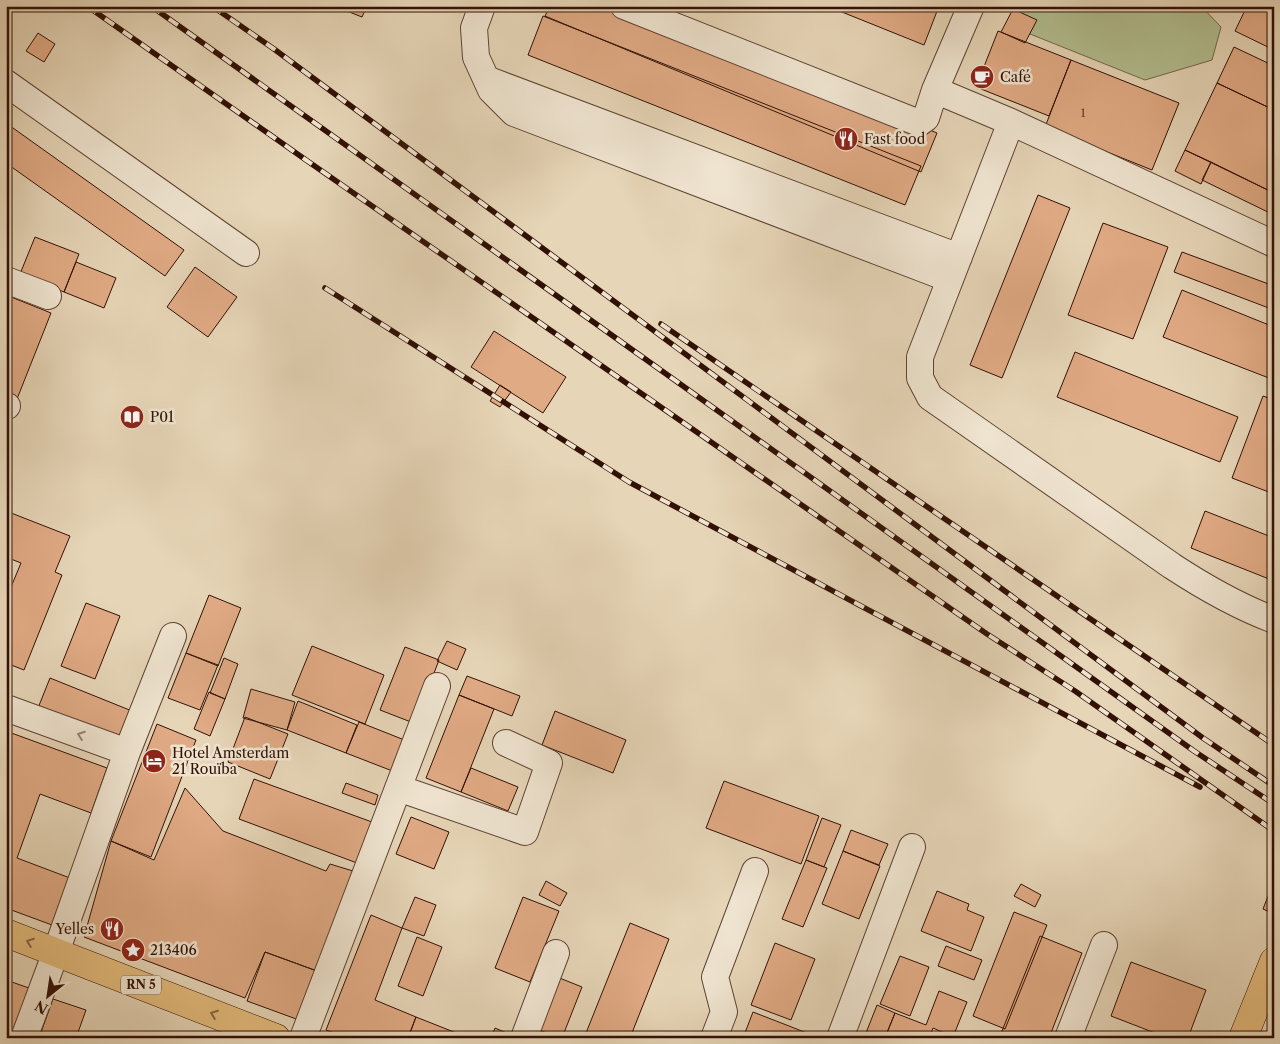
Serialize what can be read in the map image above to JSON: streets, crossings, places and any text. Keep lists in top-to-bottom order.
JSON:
{
  "streets": {
    "main road": ["RN 5"]
  },
  "places": {
    "cafe": ["Café"],
    "restaurant": ["Fast food", "Yelles"],
    "library": ["P01"],
    "hotel": ["Hotel Amsterdam 21 Rouïba"],
    "place": ["213406"]
  },
  "house_numbers": ["1"],
  "north": "bottom left"
}
